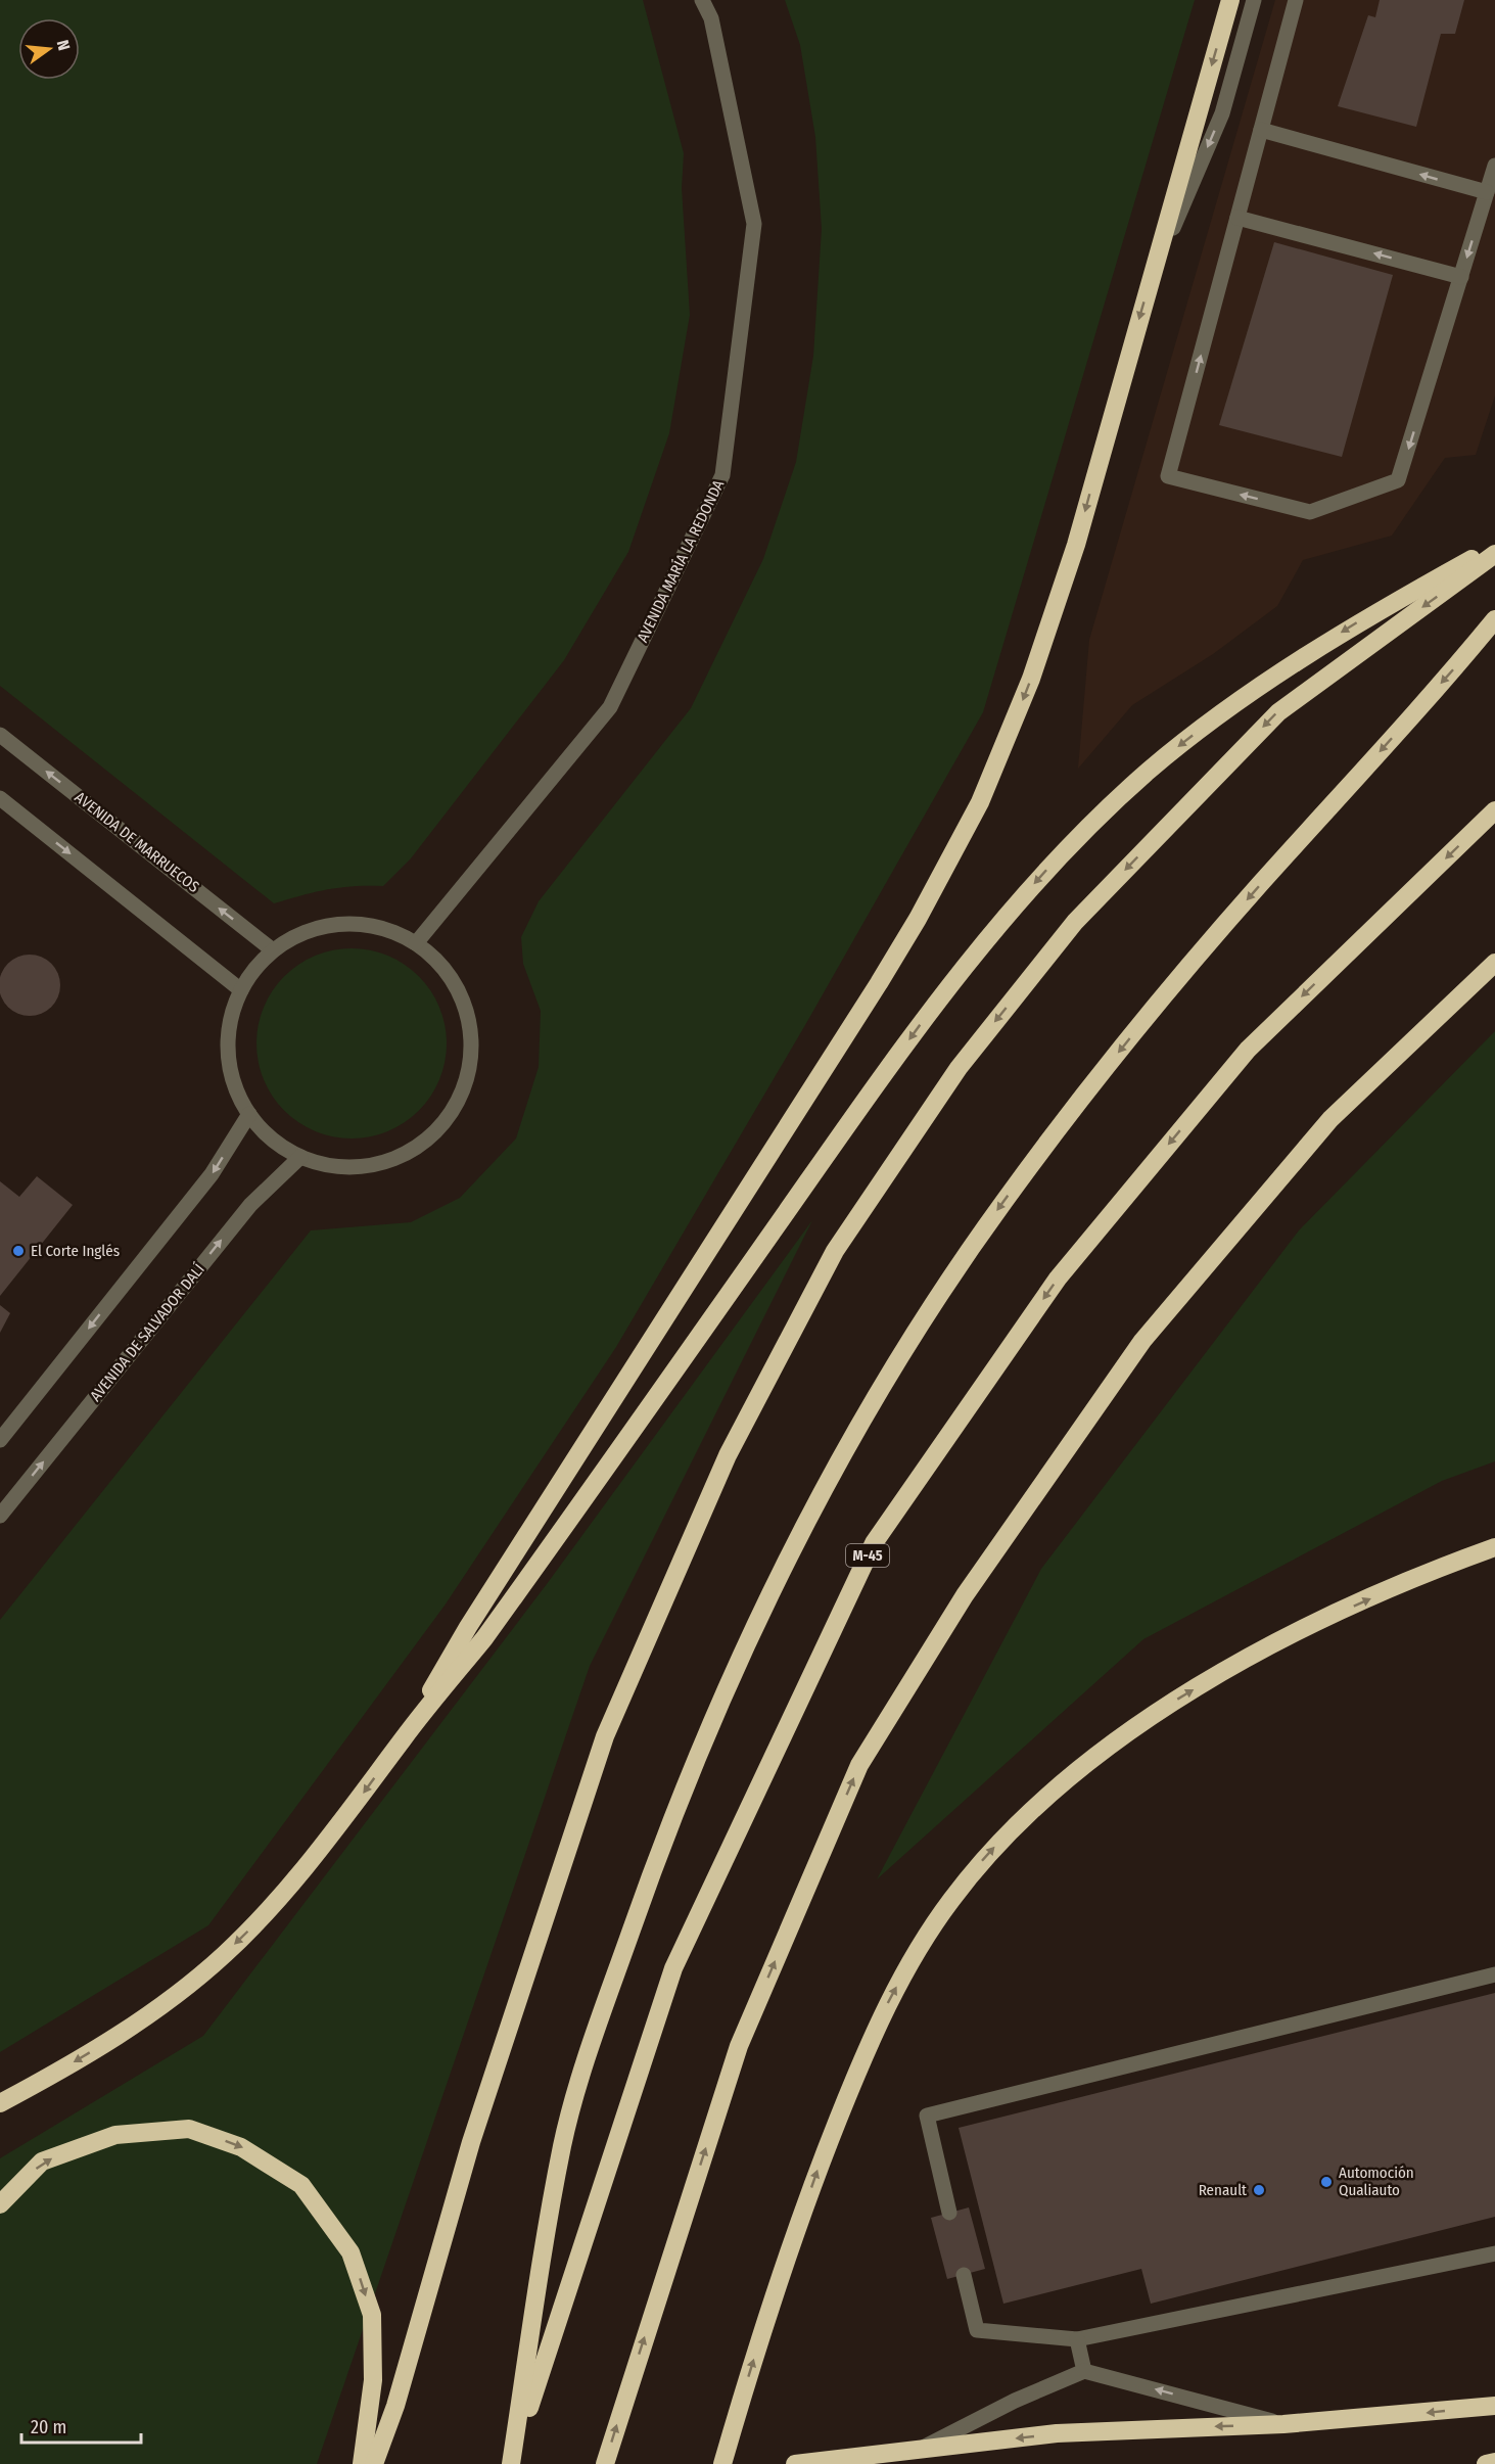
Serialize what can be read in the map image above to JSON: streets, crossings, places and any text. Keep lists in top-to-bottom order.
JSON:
{
  "streets": {
    "highway": ["M-45"],
    "street": ["AVENIDA MARÍA LA REDONDA", "AVENIDA DE MARRUECOS", "AVENIDA DE SALVADOR DALÍ"]
  },
  "places": ["El Corte Inglés", "Automoción Qualiauto", "Renault"],
  "scale_bar": "20 m",
  "north": "right"
}
